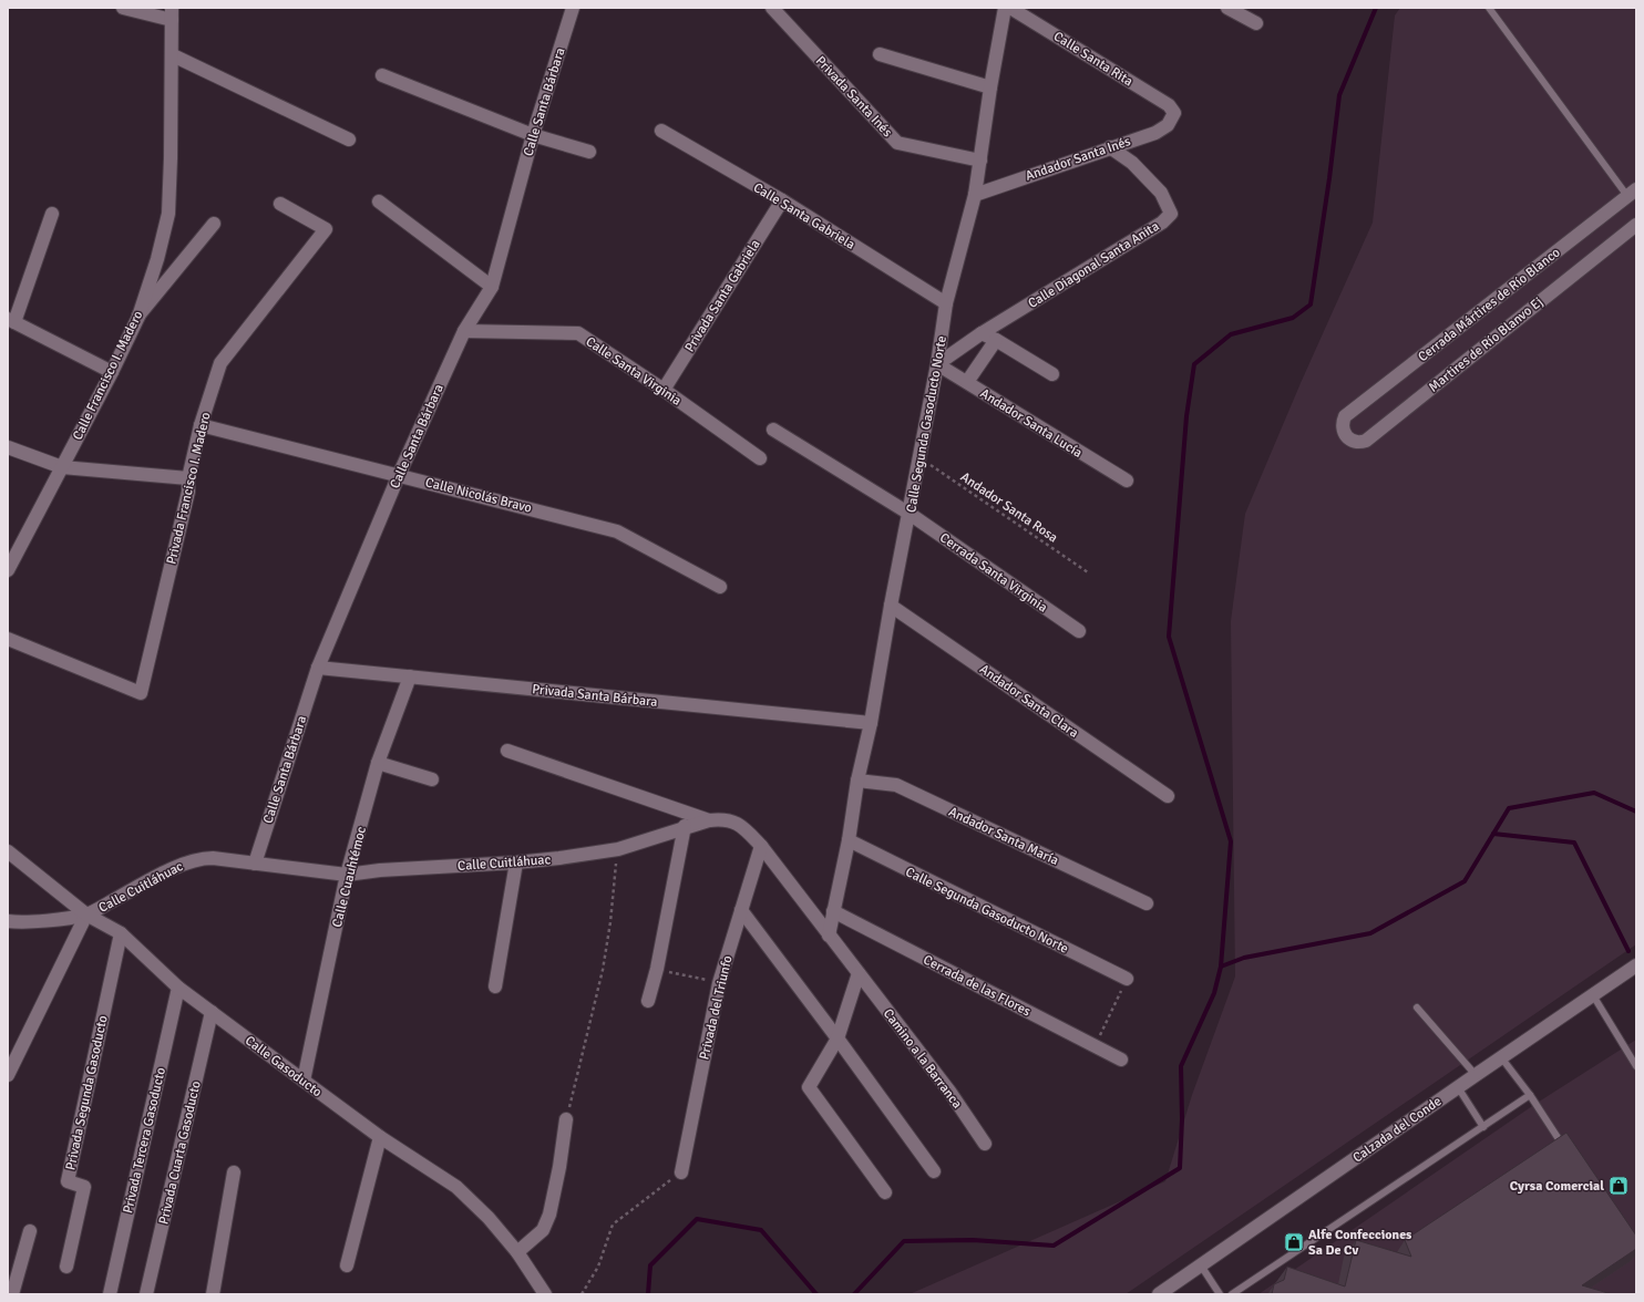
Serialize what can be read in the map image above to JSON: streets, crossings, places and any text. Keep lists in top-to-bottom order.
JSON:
{
  "streets": {
    "street": [
      "Calle Santa Rita",
      "Privada Santa Inés",
      "Calle Santa Bárbara",
      "Andador Santa Inés",
      "Calle Santa Gabriela",
      "Calle Diagonal Santa Anita",
      "Privada Santa Gabriela",
      "Cerrada Mártires de Río Blanco",
      "Martires de Río Blanvo Ej",
      "Calle Santa Virginia",
      "Calle Francisco I. Madero",
      "Andador Santa Lucía",
      "Calle Segunda Gasoducto Norte",
      "Privada Francisco I. Madero",
      "Calle Nicolás Bravo",
      "Cerrada Santa Virginia",
      "Privada Santa Bárbara",
      "Andador Santa Clara",
      "Andador Santa María",
      "Calle Cuitláhuac",
      "Calle Cuauhtémoc",
      "Cerrada de las Flores",
      "Privada del Triunfo",
      "Camino a la Barranca",
      "Calle Gasoducto",
      "Privada Segunda Gasoducto",
      "Calzada del Conde",
      "Privada Tercera Gasoducto",
      "Privada Cuarta Gasoducto"
    ],
    "path": ["Andador Santa Rosa"]
  },
  "crossings": [
    ["Calle Santa Rita", "Andador Santa Inés"],
    ["Privada Santa Inés", "Calle Segunda Gasoducto Norte"],
    ["Calle Santa Bárbara", "Calle Santa Virginia"],
    ["Calle Santa Bárbara", "Calle Nicolás Bravo"],
    ["Calle Santa Bárbara", "Privada Santa Bárbara"],
    ["Calle Santa Bárbara", "Calle Cuitláhuac"],
    ["Andador Santa Inés", "Calle Diagonal Santa Anita"],
    ["Andador Santa Inés", "Calle Segunda Gasoducto Norte"],
    ["Calle Santa Gabriela", "Privada Santa Gabriela"],
    ["Calle Santa Gabriela", "Calle Segunda Gasoducto Norte"],
    ["Calle Diagonal Santa Anita", "Andador Santa Lucía"],
    ["Calle Diagonal Santa Anita", "Calle Segunda Gasoducto Norte"],
    ["Privada Santa Gabriela", "Calle Santa Virginia"],
    ["Cerrada Mártires de Río Blanco", "Martires de Río Blanvo Ej"],
    ["Andador Santa Lucía", "Calle Segunda Gasoducto Norte"],
    ["Calle Segunda Gasoducto Norte", "Andador Santa Rosa"],
    ["Calle Segunda Gasoducto Norte", "Cerrada Santa Virginia"],
    ["Calle Segunda Gasoducto Norte", "Privada Santa Bárbara"],
    ["Calle Segunda Gasoducto Norte", "Andador Santa Clara"],
    ["Calle Segunda Gasoducto Norte", "Andador Santa María"],
    ["Calle Segunda Gasoducto Norte", "Calle Cuitláhuac"],
    ["Calle Segunda Gasoducto Norte", "Cerrada de las Flores"],
    ["Privada Francisco I. Madero", "Calle Nicolás Bravo"],
    ["Privada Santa Bárbara", "Calle Cuauhtémoc"],
    ["Calle Cuitláhuac", "Calle Cuauhtémoc"],
    ["Calle Cuitláhuac", "Privada del Triunfo"],
    ["Calle Cuitláhuac", "Camino a la Barranca"],
    ["Calle Cuitláhuac", "Calle Gasoducto"],
    ["Calle Cuauhtémoc", "Calle Gasoducto"],
    ["Calle Gasoducto", "Privada Segunda Gasoducto"],
    ["Calle Gasoducto", "Privada Tercera Gasoducto"],
    ["Calle Gasoducto", "Privada Cuarta Gasoducto"]
  ],
  "places": {
    "shop": ["Cyrsa Comercial", "Alfe Confecciones Sa De Cv"]
  }
}
